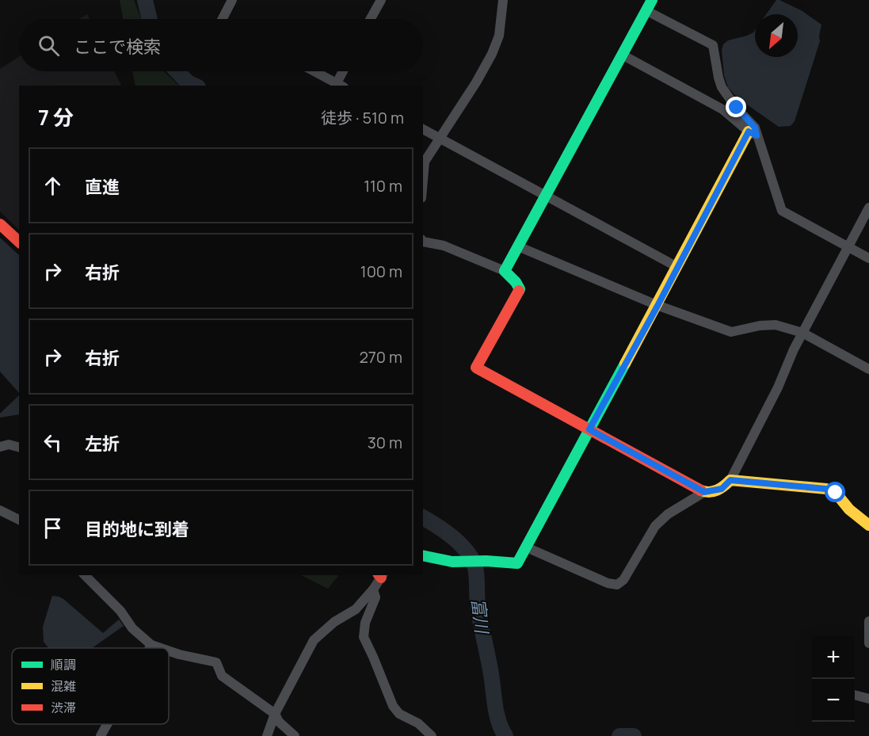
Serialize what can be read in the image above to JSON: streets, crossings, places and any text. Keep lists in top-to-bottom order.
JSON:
{
  "water": ["富川"],
  "legend": ["順調", "混雑", "渋滞"],
  "north": "bottom left",
  "page": {
    "search": "ここで検索",
    "heading": ["7 分", "徒歩 · 510 m"],
    "list": [
      ["直進", "110 m"],
      ["右折", "100 m"],
      ["右折", "270 m"],
      ["左折", "30 m"],
      "目的地に到着"
    ],
    "map_buttons": ["+", "−"]
  }
}
